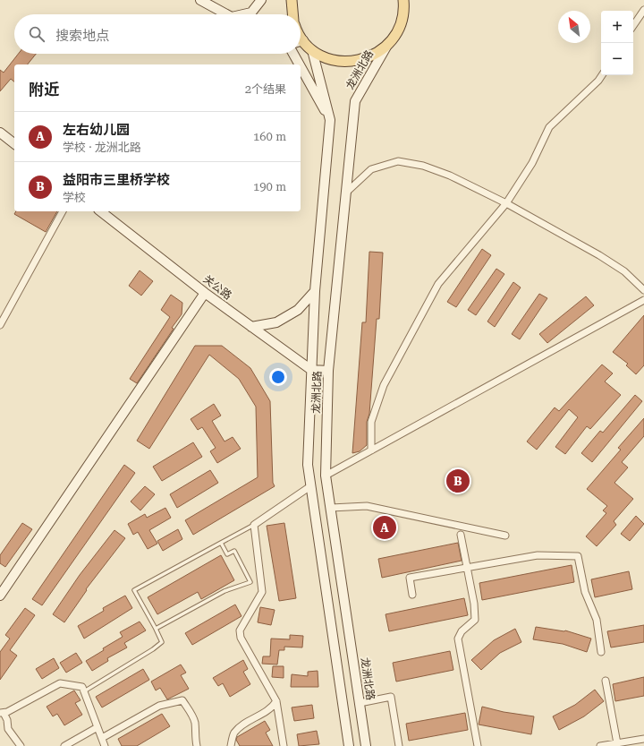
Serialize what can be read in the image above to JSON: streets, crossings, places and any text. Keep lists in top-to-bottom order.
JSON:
{
  "streets": {
    "main road": ["龙洲北路", "关公路"]
  },
  "crossings": [
    ["龙洲北路", "关公路"]
  ],
  "north": "top left",
  "page": {
    "map_buttons": ["+", "−"],
    "search": "搜索地点",
    "heading": ["附近", "2个结果"],
    "list": [
      {
        "mark": "A",
        "name": "左右幼儿园",
        "note": "学校 · 龙洲北路",
        "value": "160 m"
      },
      {
        "mark": "B",
        "name": "益阳市三里桥学校",
        "note": "学校",
        "value": "190 m"
      }
    ],
    "pins": ["B", "A"]
  }
}
